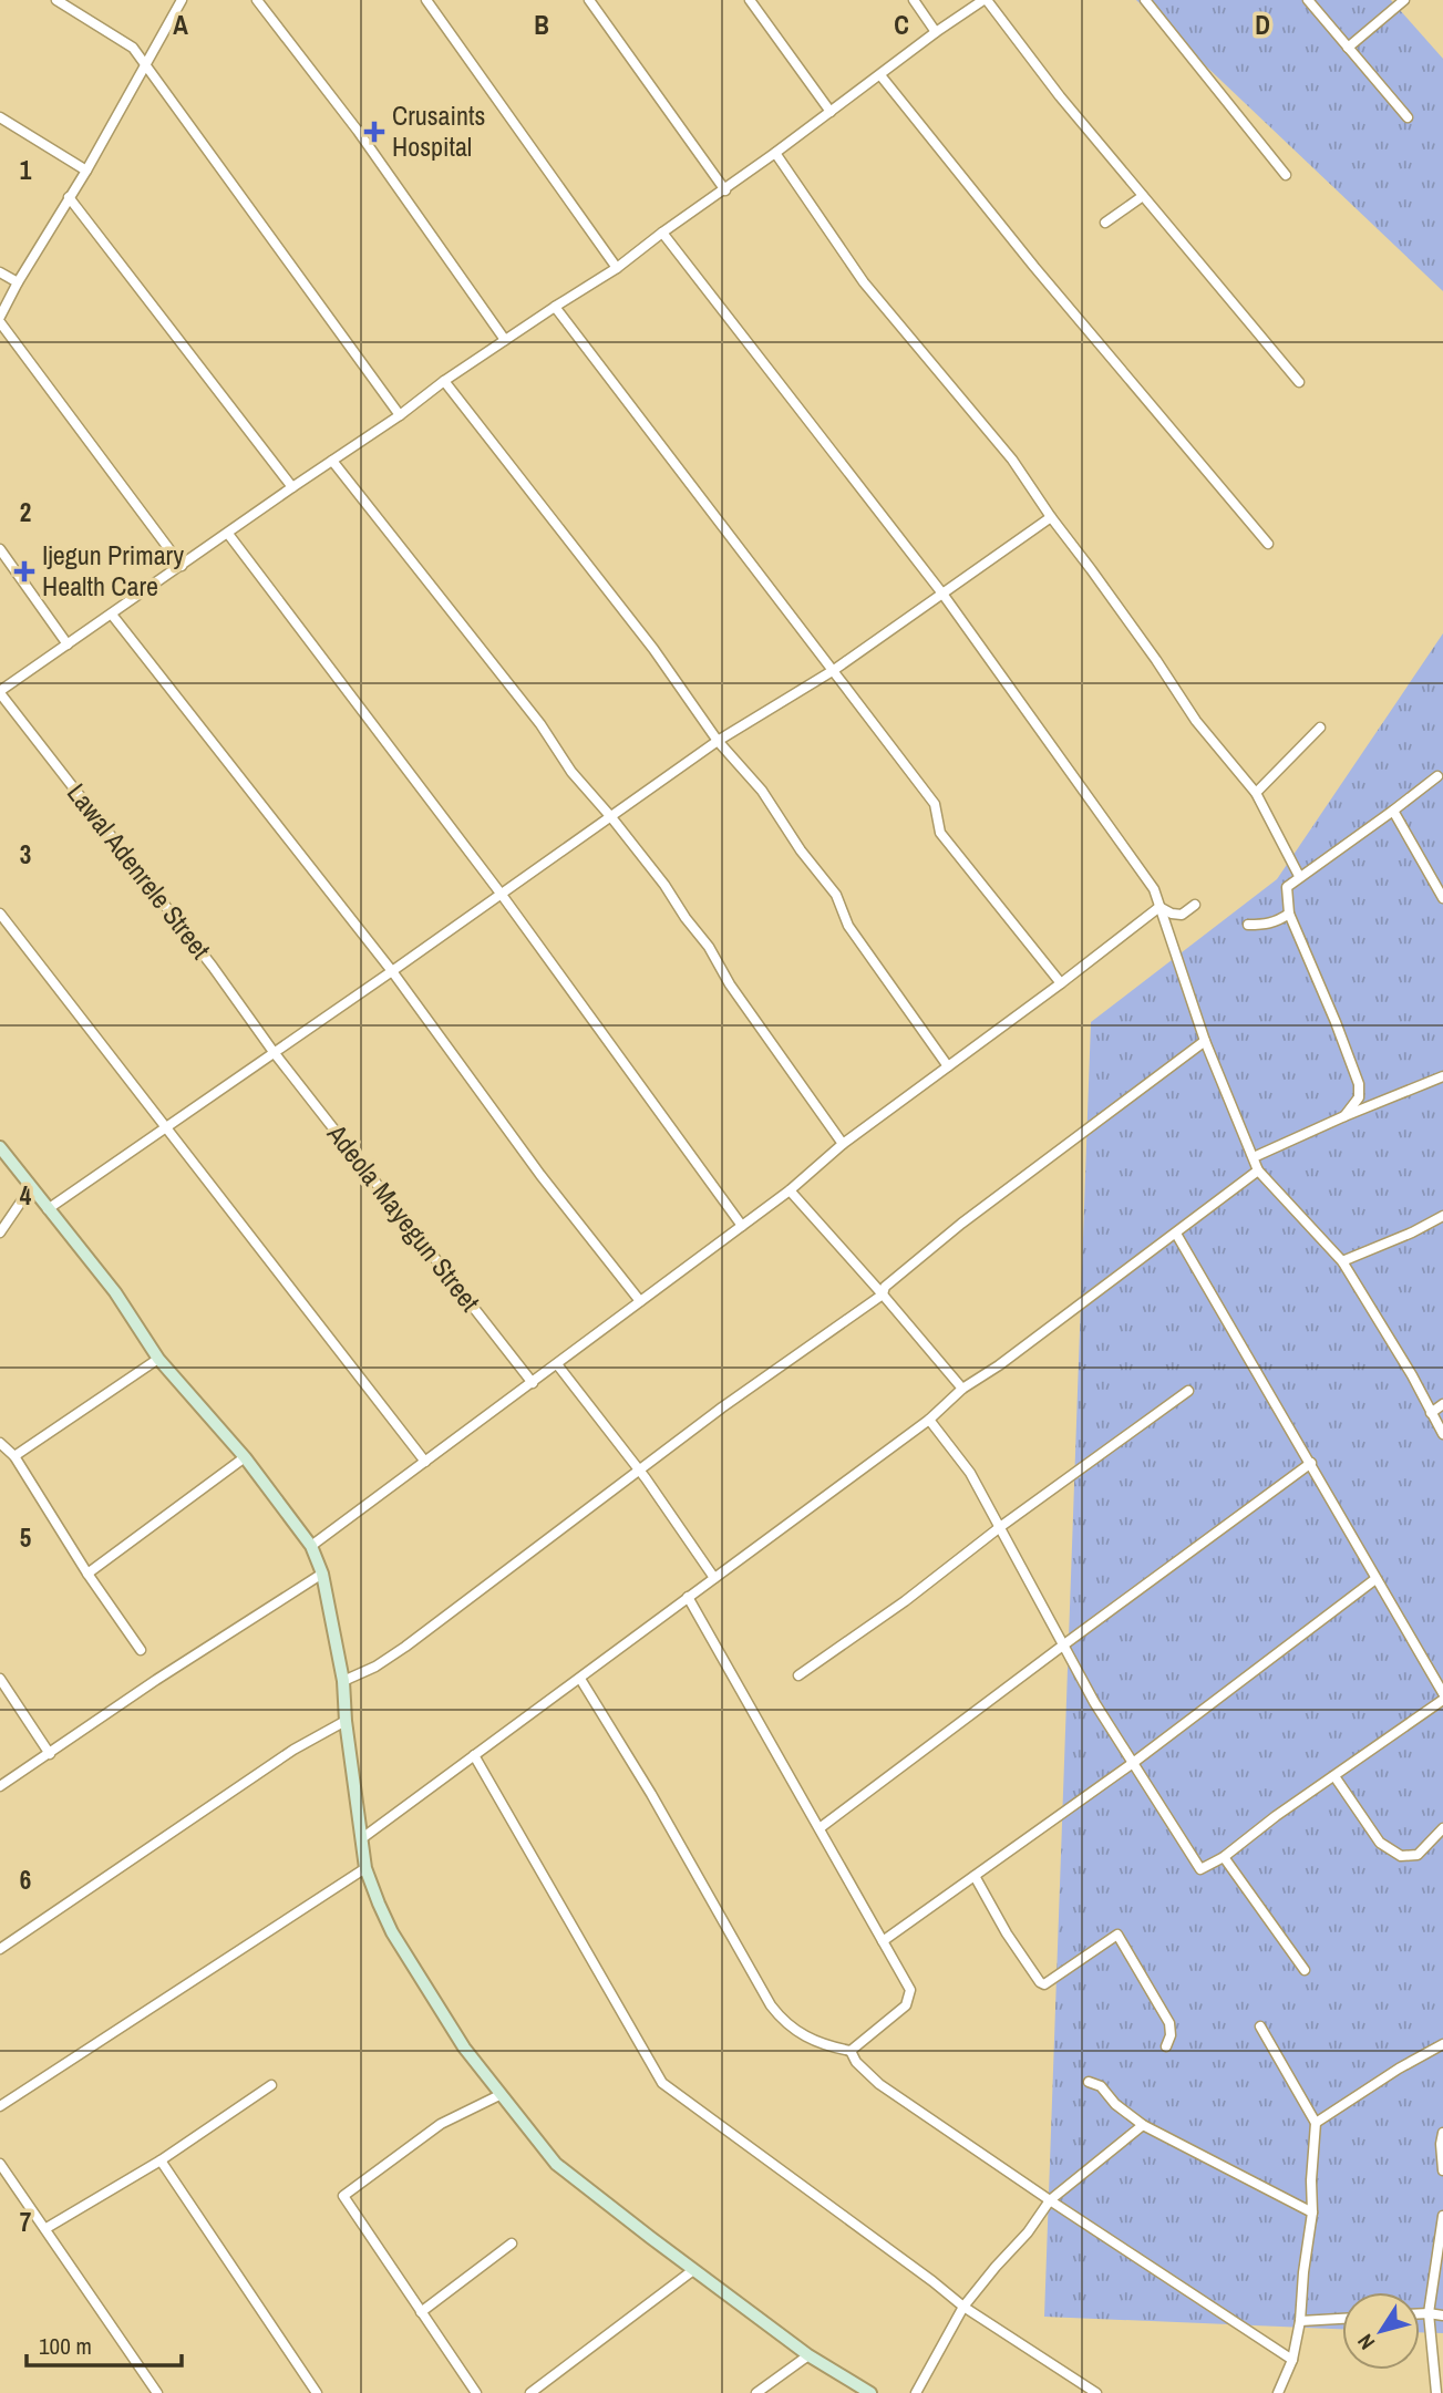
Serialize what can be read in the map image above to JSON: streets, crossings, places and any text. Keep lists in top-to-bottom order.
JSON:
{
  "streets": {
    "street": ["Lawal Adenrele Street", "Adeola Mayegun Street"]
  },
  "crossings": [
    ["Lawal Adenrele Street", "Adeola Mayegun Street"]
  ],
  "places": {
    "health": ["Crusaints Hospital", "Ijegun Primary Health Care"]
  },
  "scale_bar": "100 m",
  "north": "bottom left",
  "grid": {
    "columns": [
      "A",
      "B",
      "C",
      "D"
    ],
    "rows": [
      "1",
      "2",
      "3",
      "4",
      "5",
      "6",
      "7"
    ]
  }
}
